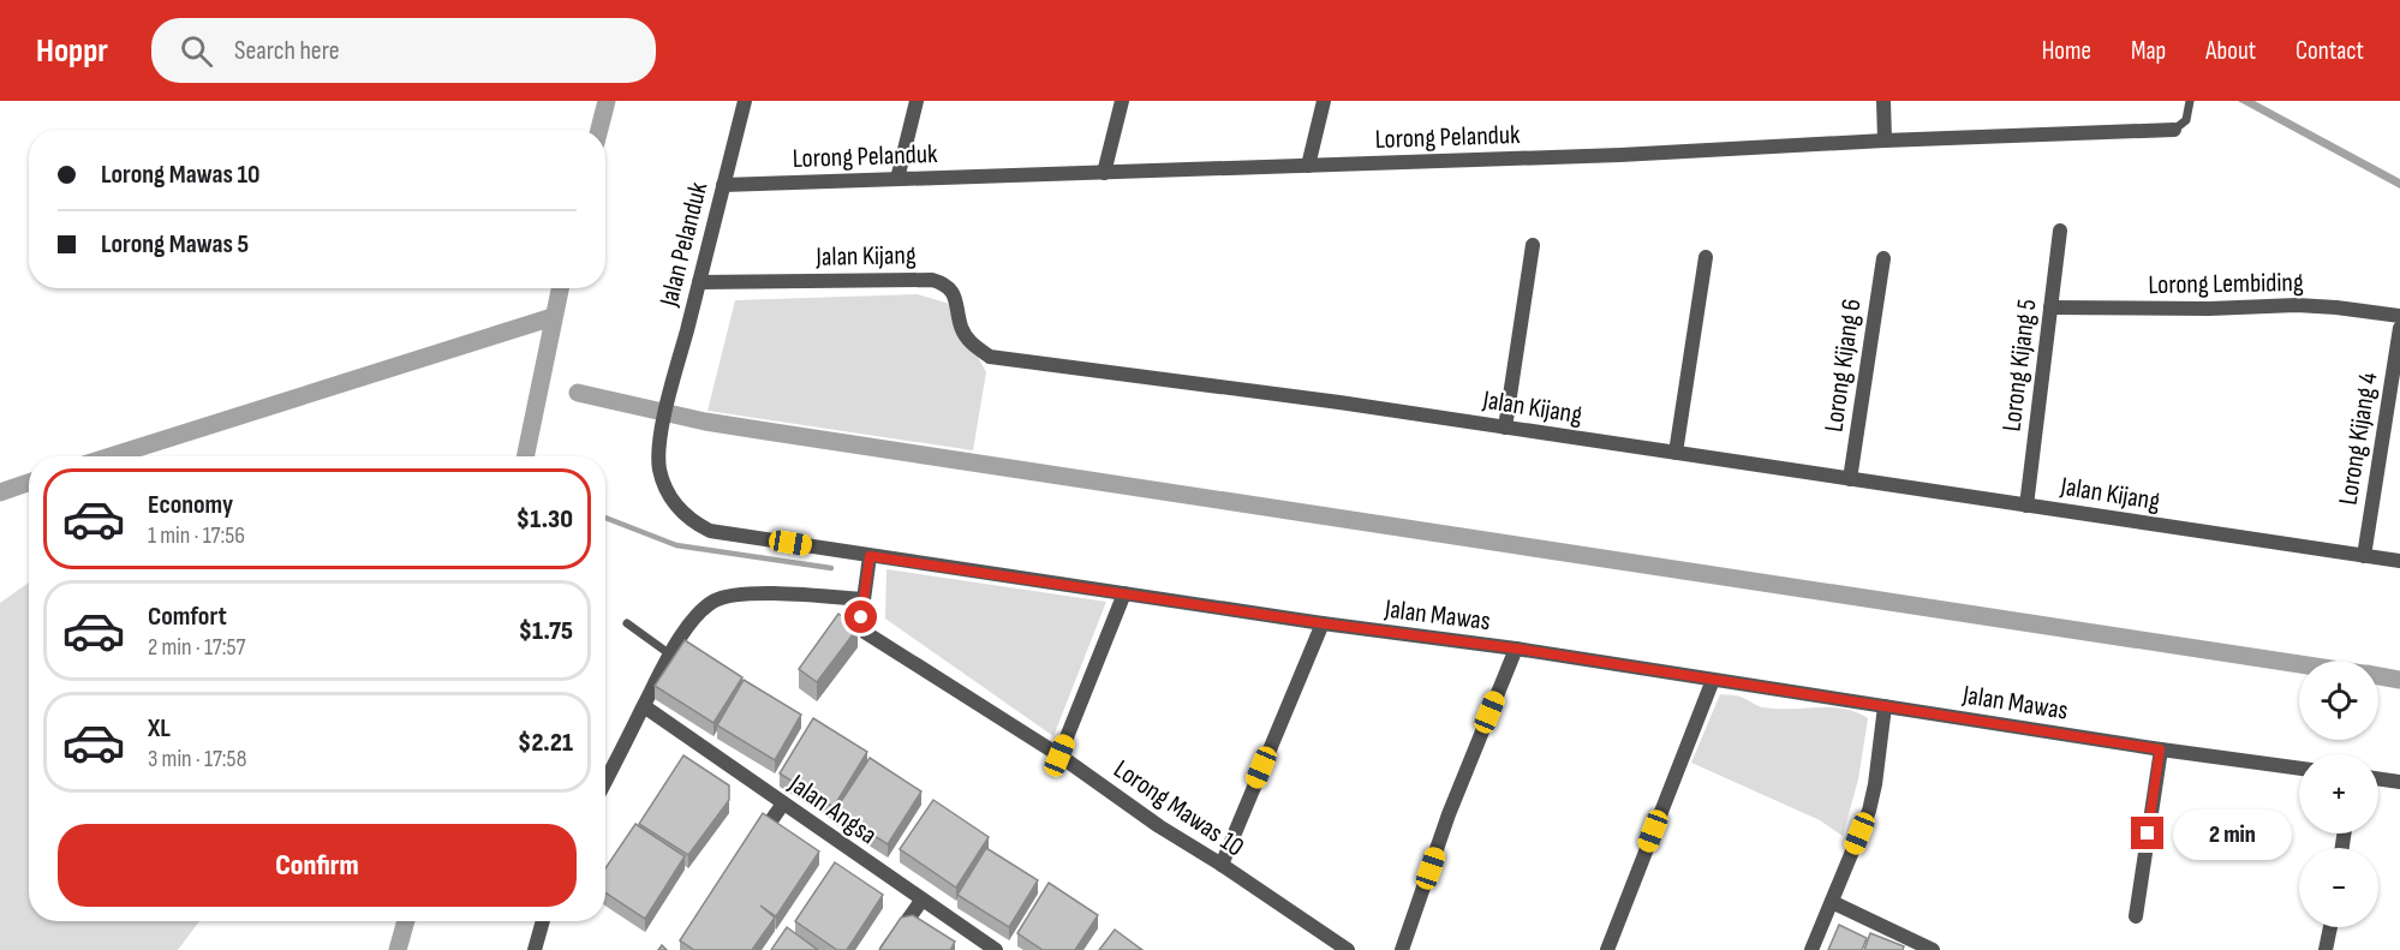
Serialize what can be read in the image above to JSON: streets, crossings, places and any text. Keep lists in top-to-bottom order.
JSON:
{
  "streets": {
    "street": [
      "Lorong Pelanduk",
      "Jalan Pelanduk",
      "Jalan Kijang",
      "Lorong Lembiding",
      "Lorong Kijang 6",
      "Lorong Kijang 5",
      "Lorong Kijang 4",
      "Jalan Mawas",
      "Lorong Mawas 10",
      "Jalan Angsa"
    ]
  },
  "crossings": [
    ["Lorong Pelanduk", "Jalan Pelanduk"],
    ["Jalan Pelanduk", "Jalan Kijang"],
    ["Jalan Pelanduk", "Jalan Mawas"],
    ["Jalan Kijang", "Lorong Kijang 6"],
    ["Jalan Kijang", "Lorong Kijang 5"],
    ["Jalan Kijang", "Lorong Kijang 4"],
    ["Lorong Lembiding", "Lorong Kijang 5"],
    ["Jalan Mawas", "Lorong Mawas 10"]
  ],
  "page": {
    "header": "Hoppr",
    "search": "Search here",
    "nav": [
      "Home",
      "Map",
      "About",
      "Contact"
    ],
    "banner": ["Lorong Mawas 10", "Lorong Mawas 5"],
    "list": [
      {
        "name": "Economy",
        "note": "1 min · 17:56",
        "value": "$1.30"
      },
      {
        "name": "Comfort",
        "note": "2 min · 17:57",
        "value": "$1.75"
      },
      {
        "name": "XL",
        "note": "3 min · 17:58",
        "value": "$2.21"
      }
    ],
    "map_buttons": ["+", "−"],
    "bubble": "2 min",
    "buttons": "Confirm"
  }
}
